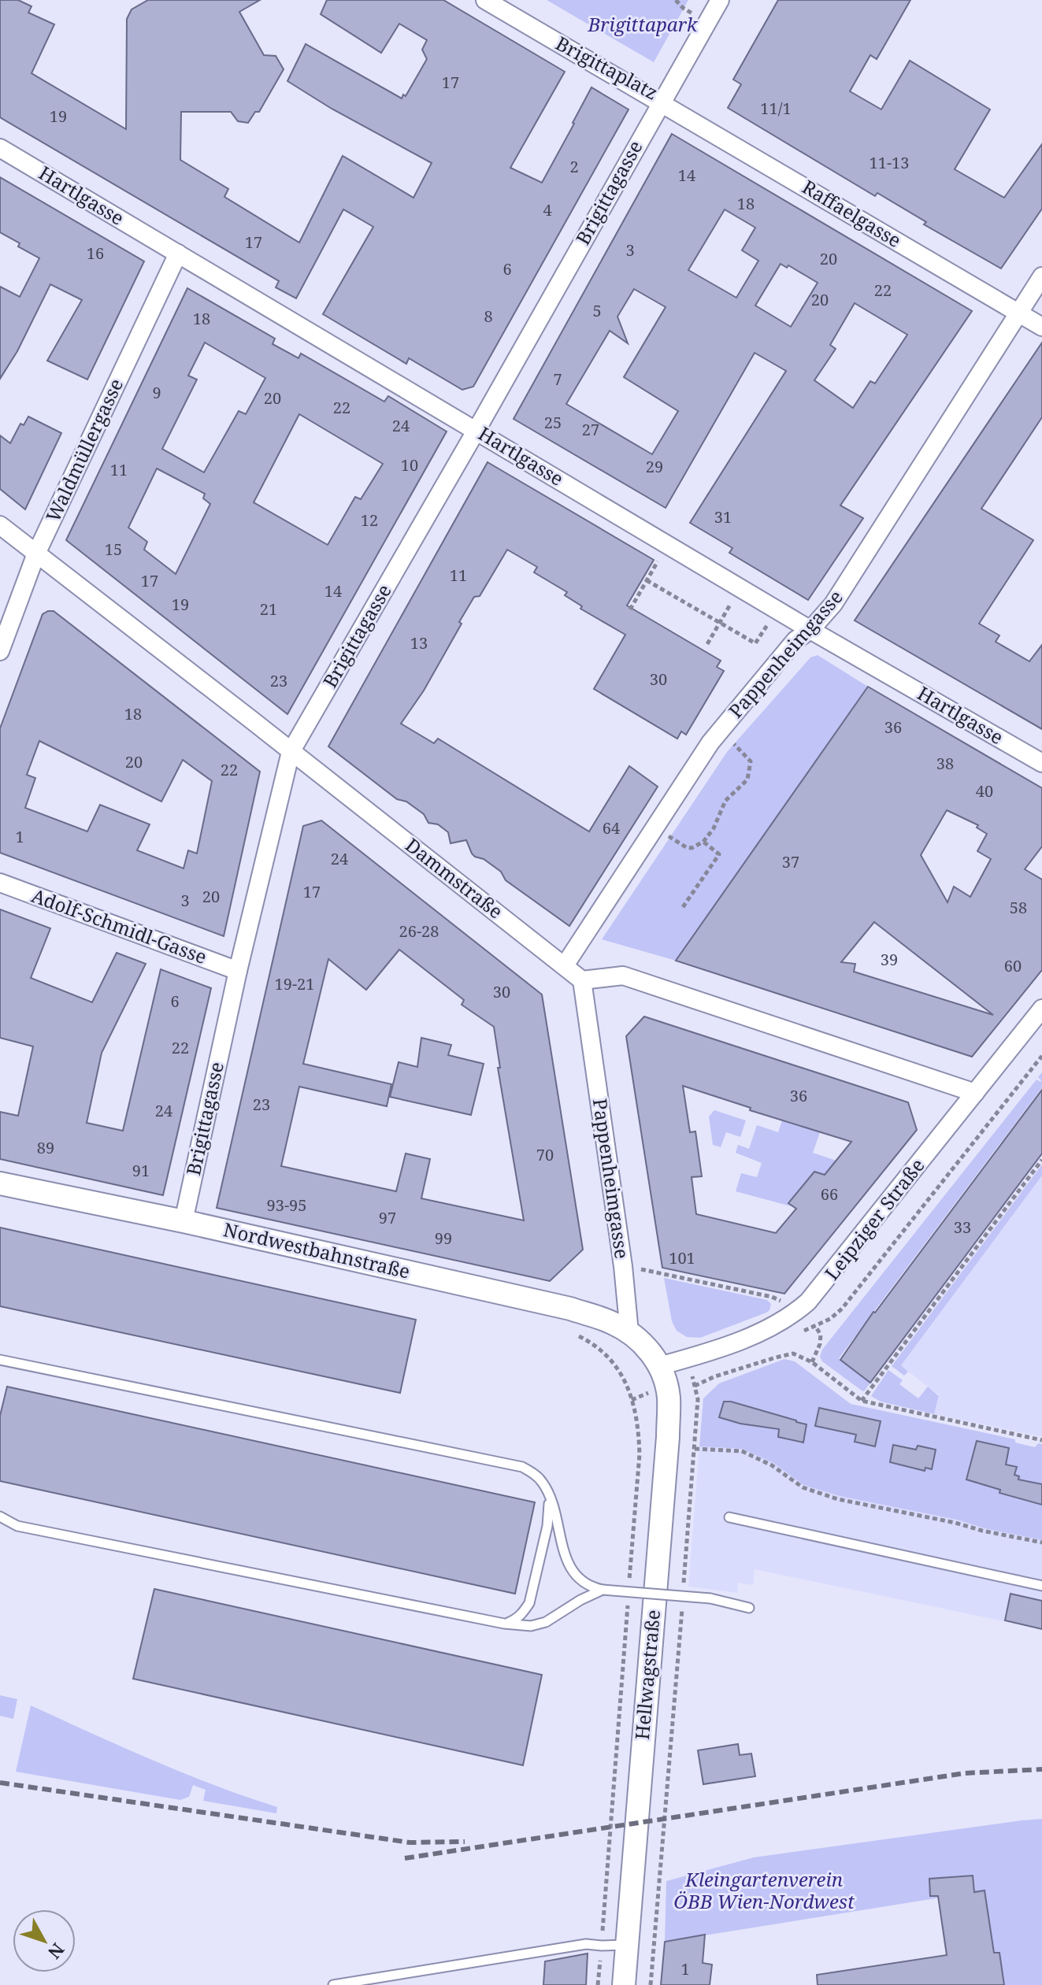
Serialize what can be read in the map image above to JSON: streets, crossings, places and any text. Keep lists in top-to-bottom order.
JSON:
{
  "streets": {
    "street": [
      "Brigittaplatz",
      "Brigittagasse",
      "Hartlgasse",
      "Raffaelgasse",
      "Waldmüllergasse",
      "Pappenheimgasse",
      "Dammstraße",
      "Adolf-Schmidl-Gasse",
      "Leipziger Straße",
      "Nordwestbahnstraße",
      "Hellwagstraße"
    ]
  },
  "crossings": [
    ["Brigittaplatz", "Brigittagasse"],
    ["Brigittaplatz", "Raffaelgasse"],
    ["Brigittagasse", "Hartlgasse"],
    ["Brigittagasse", "Raffaelgasse"],
    ["Brigittagasse", "Dammstraße"],
    ["Brigittagasse", "Adolf-Schmidl-Gasse"],
    ["Brigittagasse", "Nordwestbahnstraße"],
    ["Hartlgasse", "Waldmüllergasse"],
    ["Hartlgasse", "Pappenheimgasse"],
    ["Raffaelgasse", "Pappenheimgasse"],
    ["Waldmüllergasse", "Dammstraße"],
    ["Pappenheimgasse", "Dammstraße"],
    ["Pappenheimgasse", "Nordwestbahnstraße"],
    ["Leipziger Straße", "Hellwagstraße"]
  ],
  "parks": ["Brigittapark", "Kleingartenverein ÖBB Wien-Nordwest"],
  "house_numbers": [
    "17",
    "11/1",
    "19",
    "11-13",
    "2",
    "14",
    "18",
    "4",
    "17",
    "3",
    "16",
    "20",
    "6",
    "22",
    "20",
    "5",
    "8",
    "18",
    "7",
    "9",
    "20",
    "22",
    "25",
    "24",
    "27",
    "10",
    "29",
    "11",
    "31",
    "12",
    "15",
    "11",
    "17",
    "14",
    "19",
    "21",
    "13",
    "30",
    "23",
    "18",
    "36",
    "20",
    "38",
    "22",
    "40",
    "64",
    "1",
    "24",
    "37",
    "17",
    "20",
    "3",
    "58",
    "26-28",
    "39",
    "60",
    "19-21",
    "30",
    "6",
    "22",
    "36",
    "23",
    "24",
    "89",
    "70",
    "91",
    "66",
    "93-95",
    "97",
    "33",
    "99",
    "101",
    "1"
  ],
  "north": "bottom right"
}
